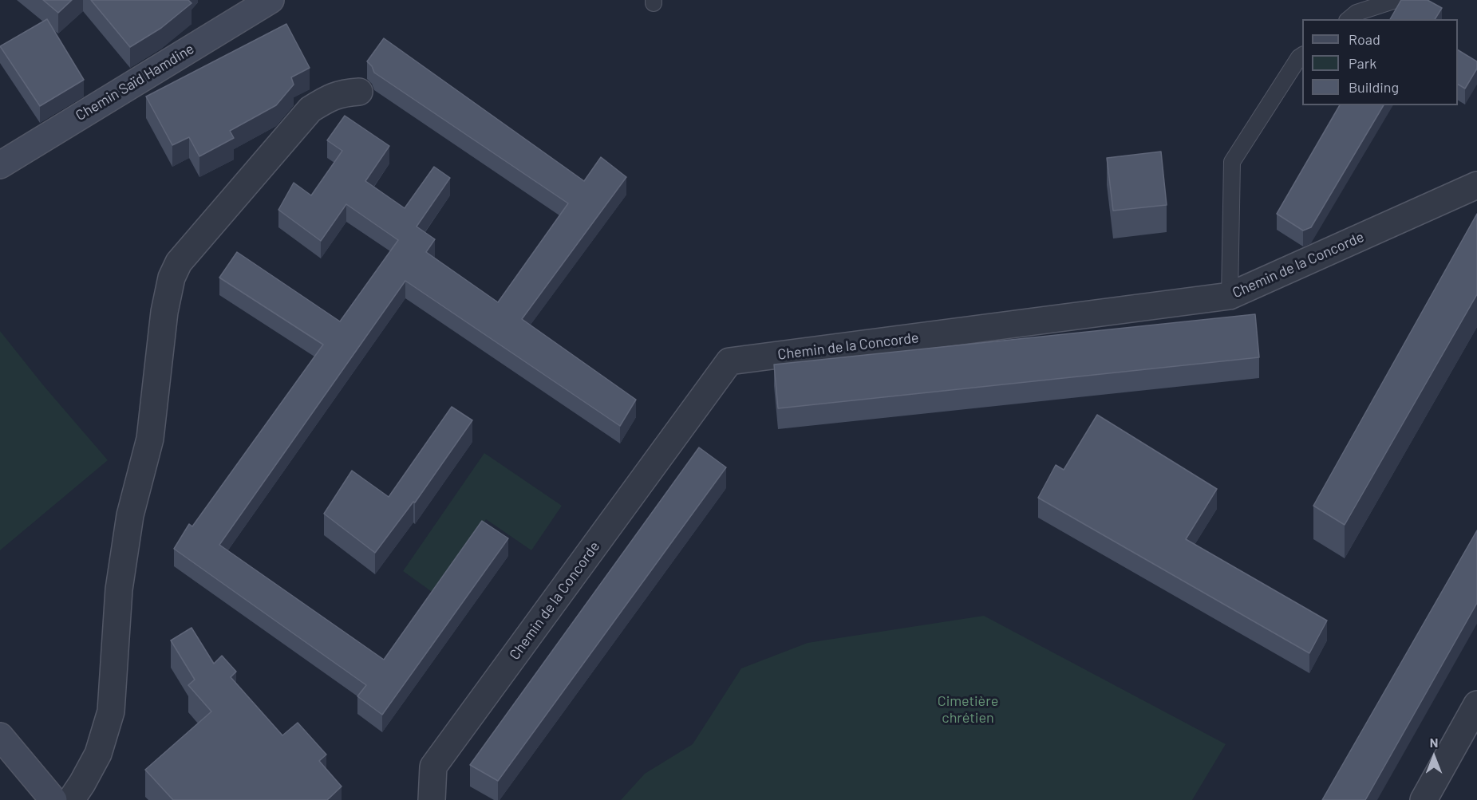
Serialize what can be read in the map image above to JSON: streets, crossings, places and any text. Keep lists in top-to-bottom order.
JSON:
{
  "streets": {
    "main road": ["Chemin Saïd Hamdine"],
    "street": ["Chemin de la Concorde"]
  },
  "parks": ["Cimetière chrétien"],
  "legend": ["Road", "Park", "Building"],
  "north": "top"
}
